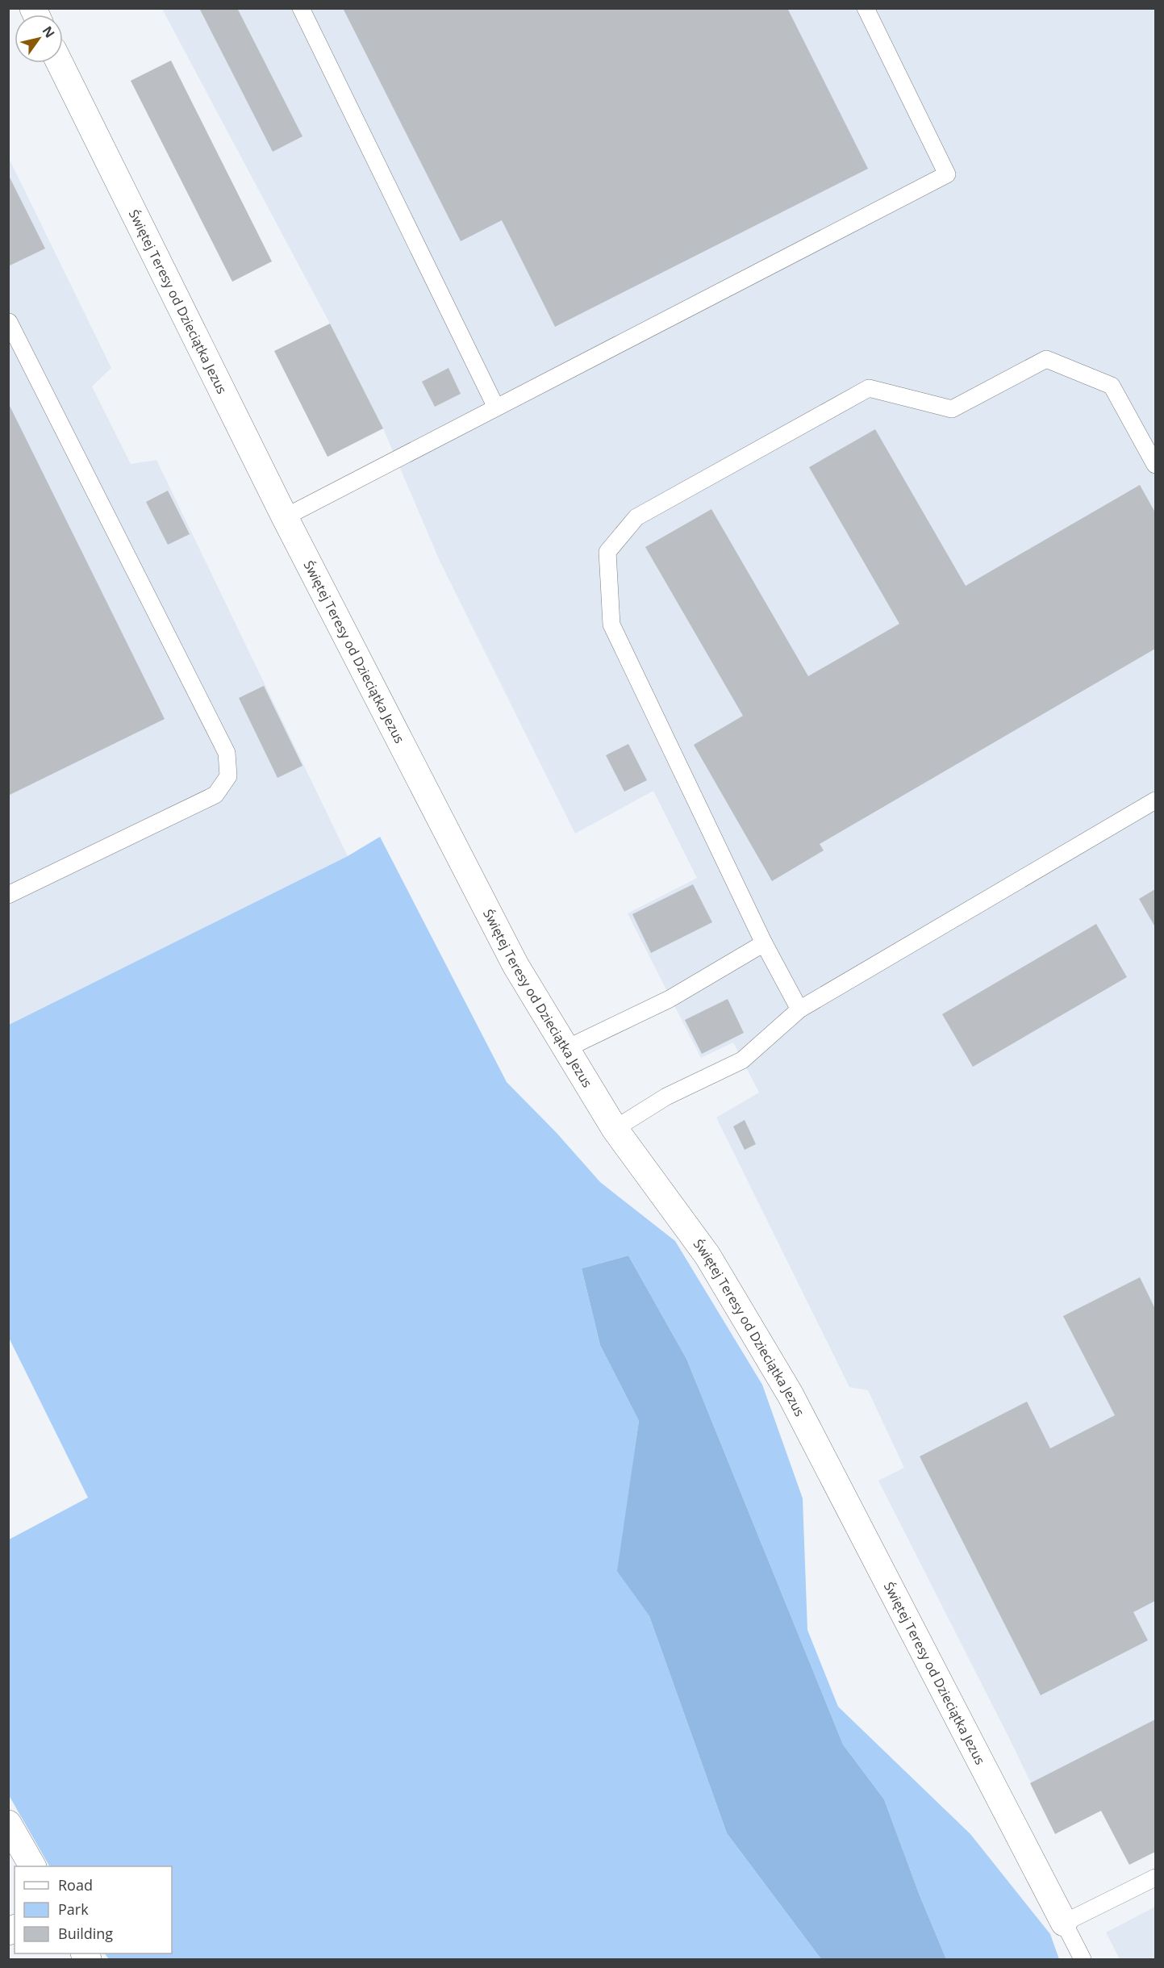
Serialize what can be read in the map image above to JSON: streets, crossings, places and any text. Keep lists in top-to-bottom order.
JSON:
{
  "streets": {
    "street": ["Świętej Teresy od Dzieciątka Jezus"]
  },
  "legend": ["Road", "Park", "Building"],
  "north": "top right"
}
